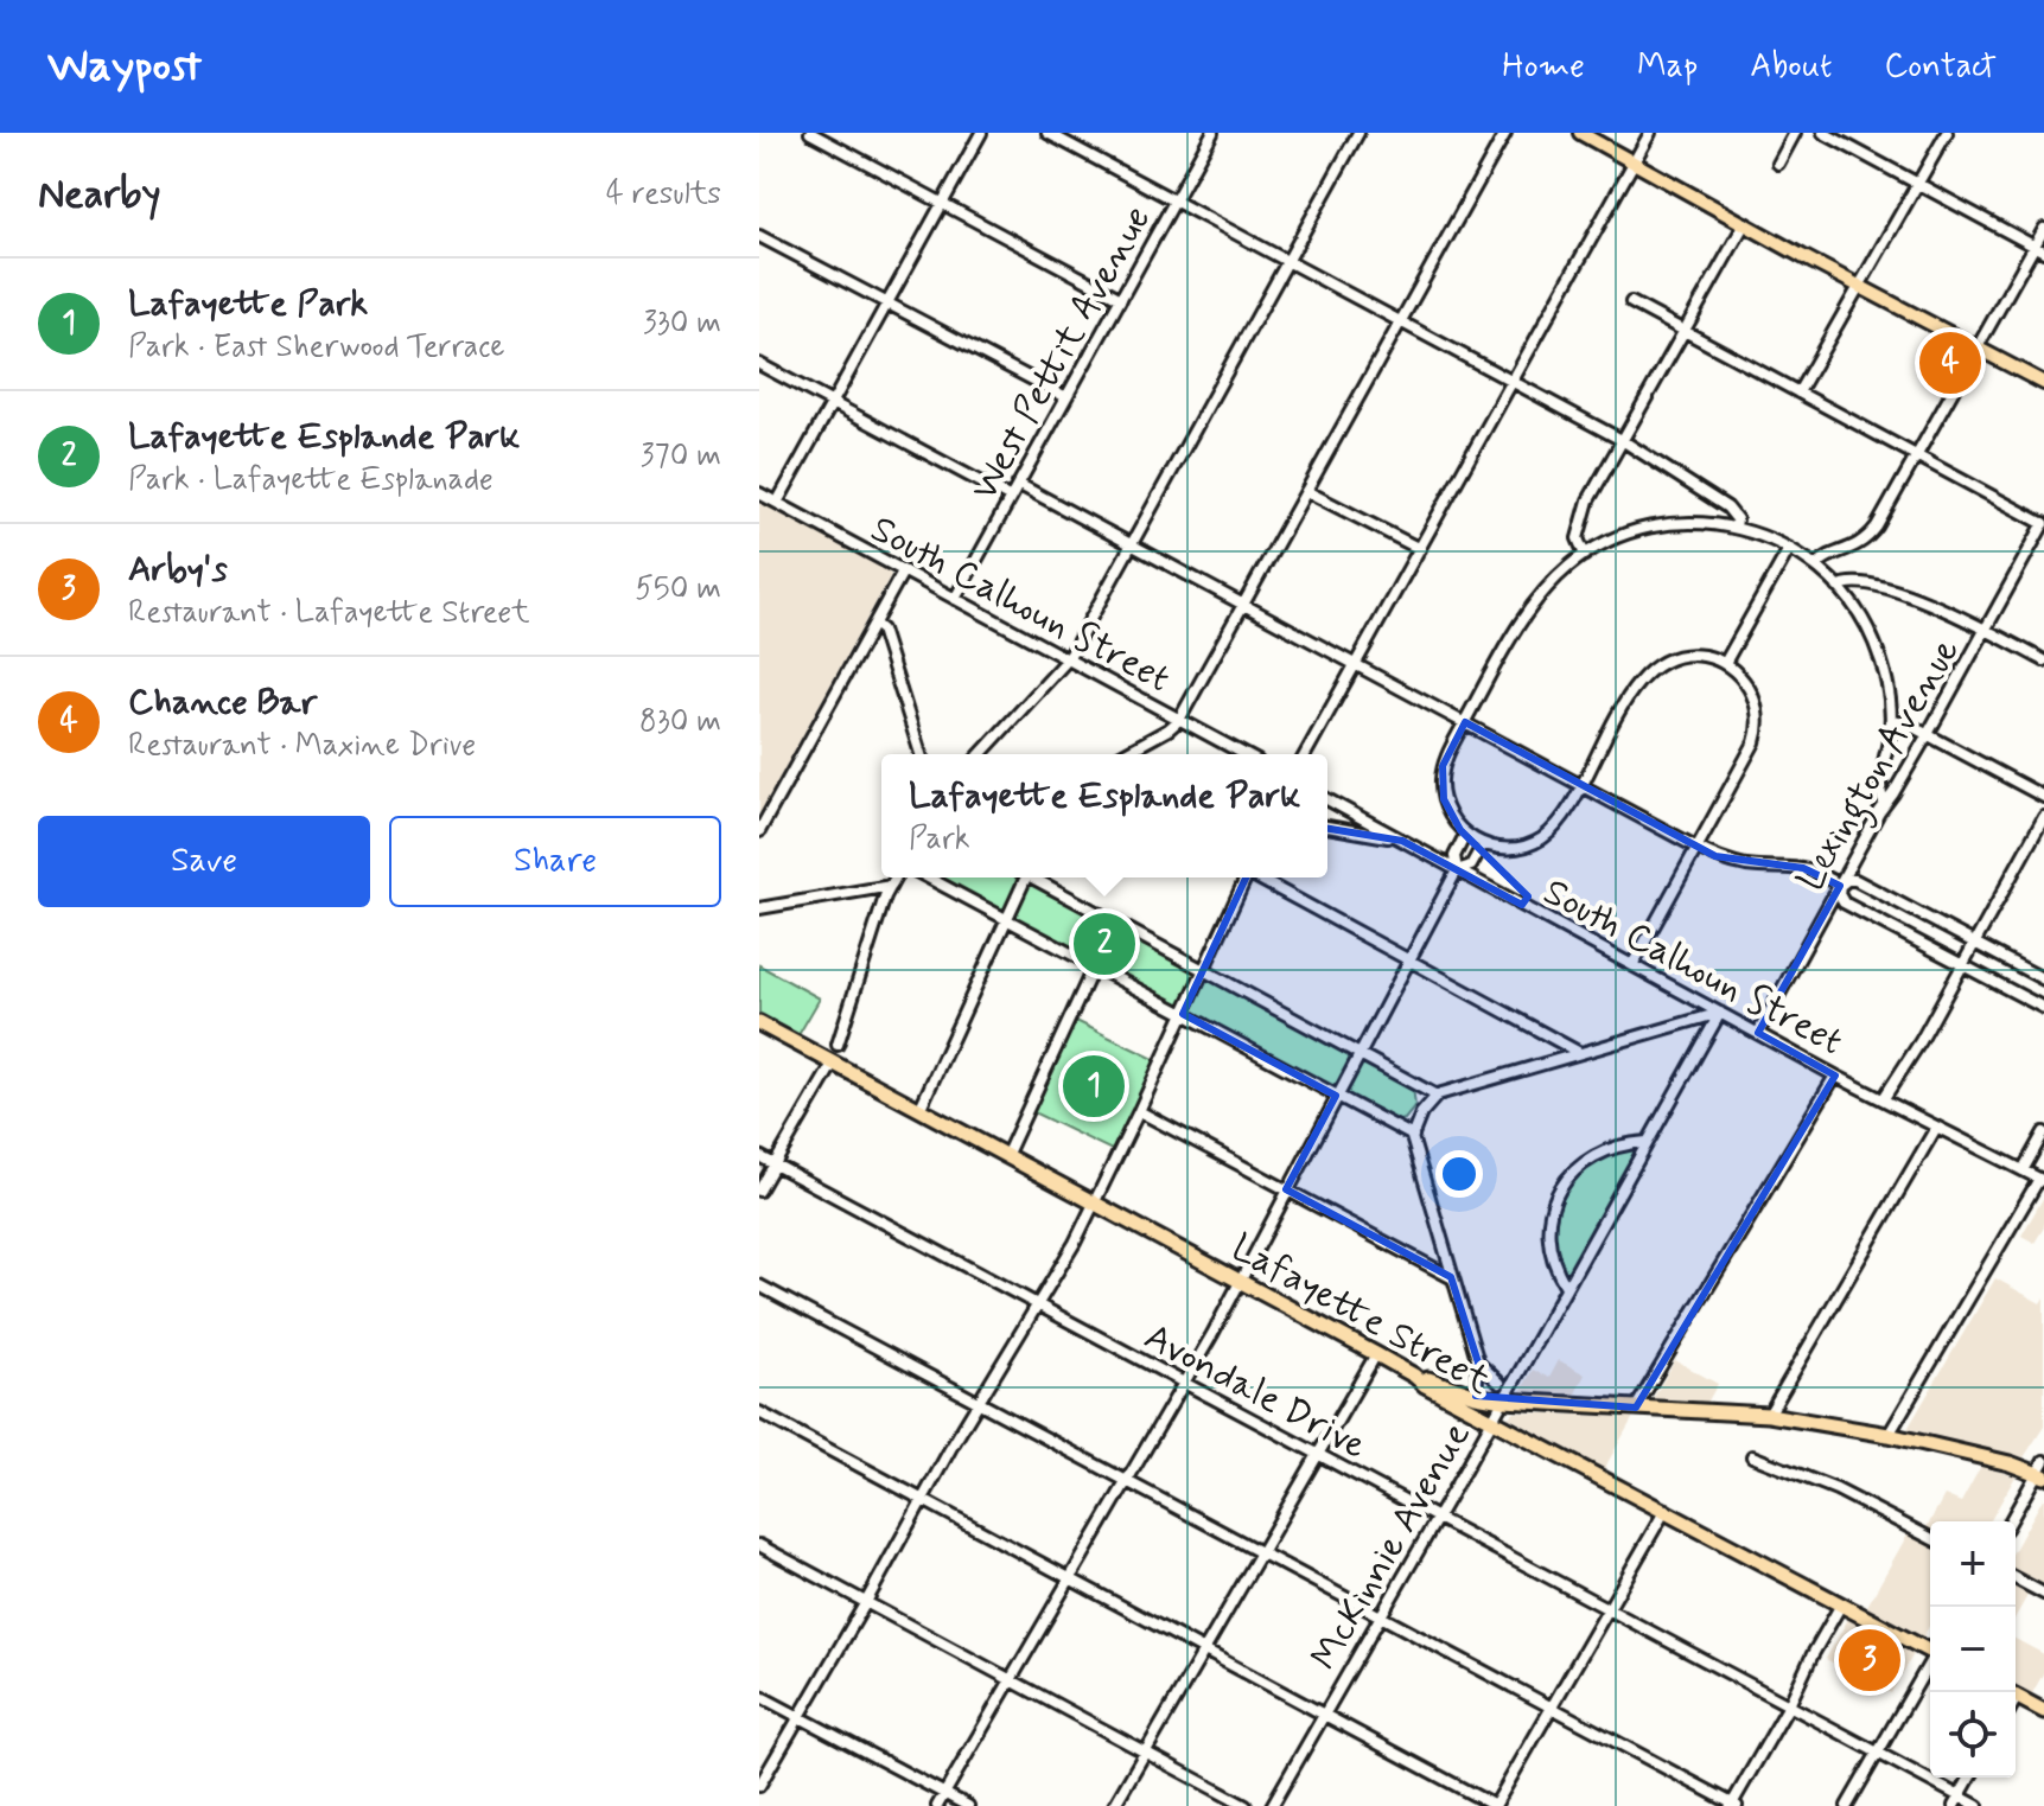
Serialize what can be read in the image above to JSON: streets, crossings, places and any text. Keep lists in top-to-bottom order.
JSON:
{
  "streets": {
    "highway": ["Lafayette Street"],
    "street": [
      "West Pettit Avenue",
      "South Calhoun Street",
      "Lexington Avenue",
      "Avondale Drive",
      "McKinnie Avenue"
    ]
  },
  "crossings": [
    ["West Pettit Avenue", "South Calhoun Street"],
    ["South Calhoun Street", "Lexington Avenue"],
    ["South Calhoun Street", "McKinnie Avenue"],
    ["Lafayette Street", "McKinnie Avenue"],
    ["Avondale Drive", "McKinnie Avenue"]
  ],
  "page": {
    "header": "Waypost",
    "nav": [
      "Home",
      "Map",
      "About",
      "Contact"
    ],
    "heading": ["Nearby", "4 results"],
    "list": [
      {
        "mark": "1",
        "name": "Lafayette Park",
        "note": "Park · East Sherwood Terrace",
        "value": "330 m"
      },
      {
        "mark": "2",
        "name": "Lafayette Esplande Park",
        "note": "Park · Lafayette Esplanade",
        "value": "370 m"
      },
      {
        "mark": "3",
        "name": "Arby's",
        "note": "Restaurant · Lafayette Street",
        "value": "550 m"
      },
      {
        "mark": "4",
        "name": "Chance Bar",
        "note": "Restaurant · Maxine Drive",
        "value": "830 m"
      }
    ],
    "pins": [
      "4",
      "2",
      "1",
      "3"
    ],
    "popup": ["Lafayette Esplande Park", "Park"],
    "buttons": ["Save", "Share"],
    "map_buttons": ["+", "−"]
  }
}
